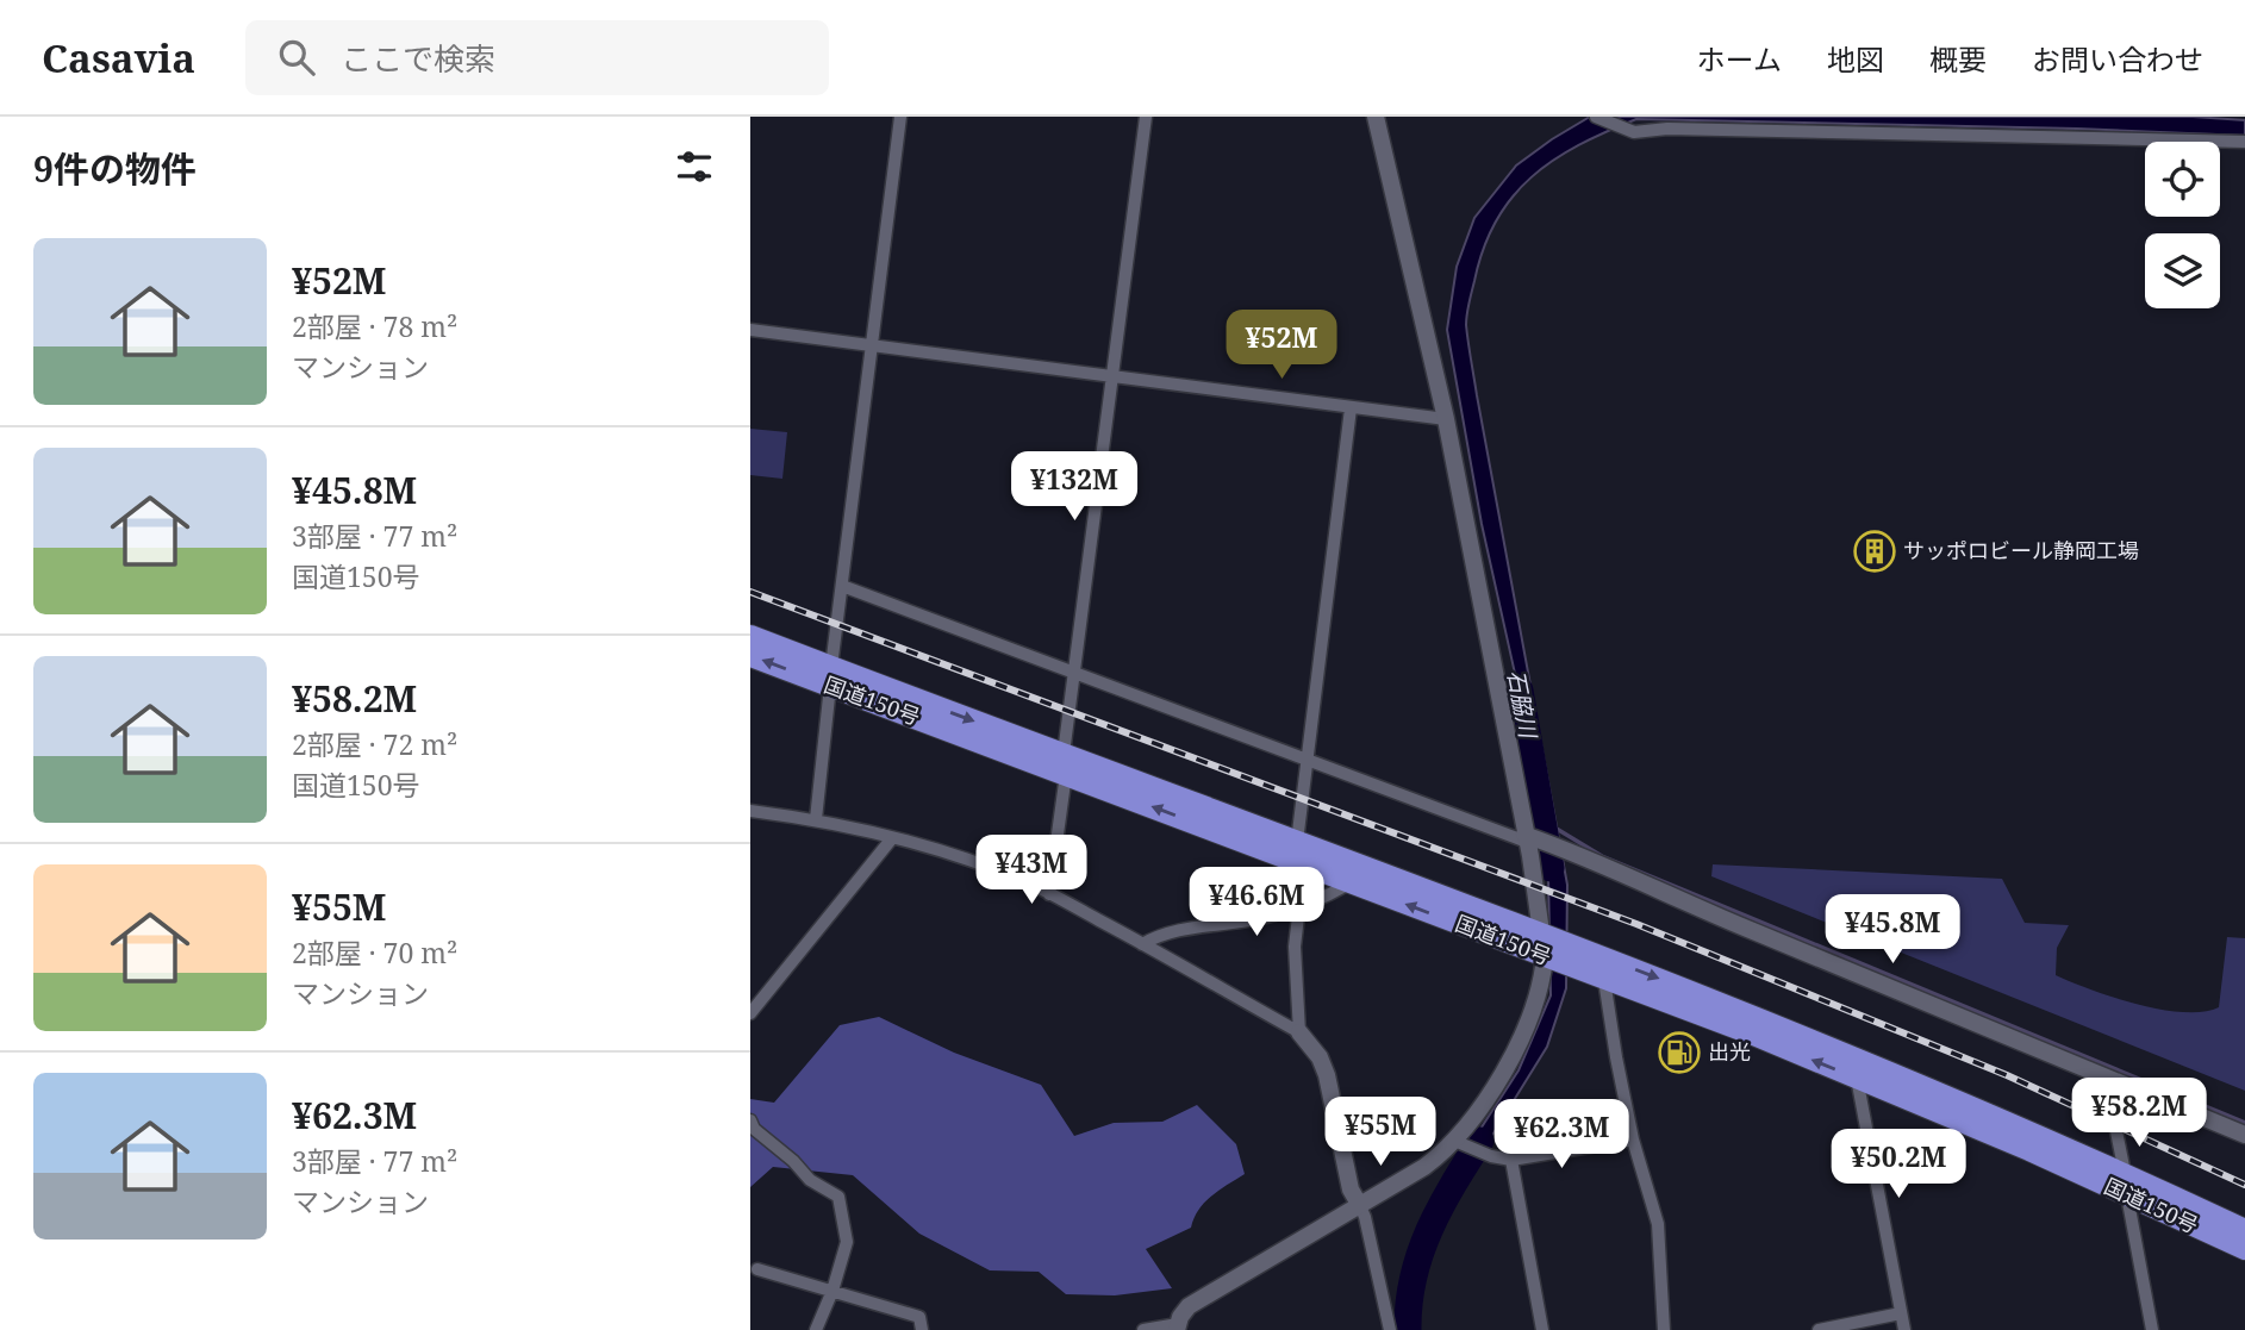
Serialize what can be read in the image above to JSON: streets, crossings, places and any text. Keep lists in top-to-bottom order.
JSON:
{
  "streets": {
    "highway": ["国道150号"]
  },
  "water": ["石脇川"],
  "places": {
    "building": ["サッポロビール静岡工場"],
    "fuel station": ["出光"]
  },
  "page": {
    "header": "Casavia",
    "search": "ここで検索",
    "nav": [
      "ホーム",
      "地図",
      "概要",
      "お問い合わせ"
    ],
    "heading": "9件の物件",
    "list": [
      {
        "name": "¥52M",
        "note": "2部屋 · 78 m² · マンション"
      },
      {
        "name": "¥45.8M",
        "note": "3部屋 · 77 m² · 国道150号"
      },
      {
        "name": "¥58.2M",
        "note": "2部屋 · 72 m² · 国道150号"
      },
      {
        "name": "¥55M",
        "note": "2部屋 · 70 m² · マンション"
      },
      {
        "name": "¥62.3M",
        "note": "3部屋 · 77 m² · マンション"
      }
    ],
    "price": [
      "¥52M",
      "¥132M",
      "¥43M",
      "¥46.6M",
      "¥45.8M",
      "¥58.2M",
      "¥55M",
      "¥62.3M",
      "¥50.2M"
    ]
  }
}
